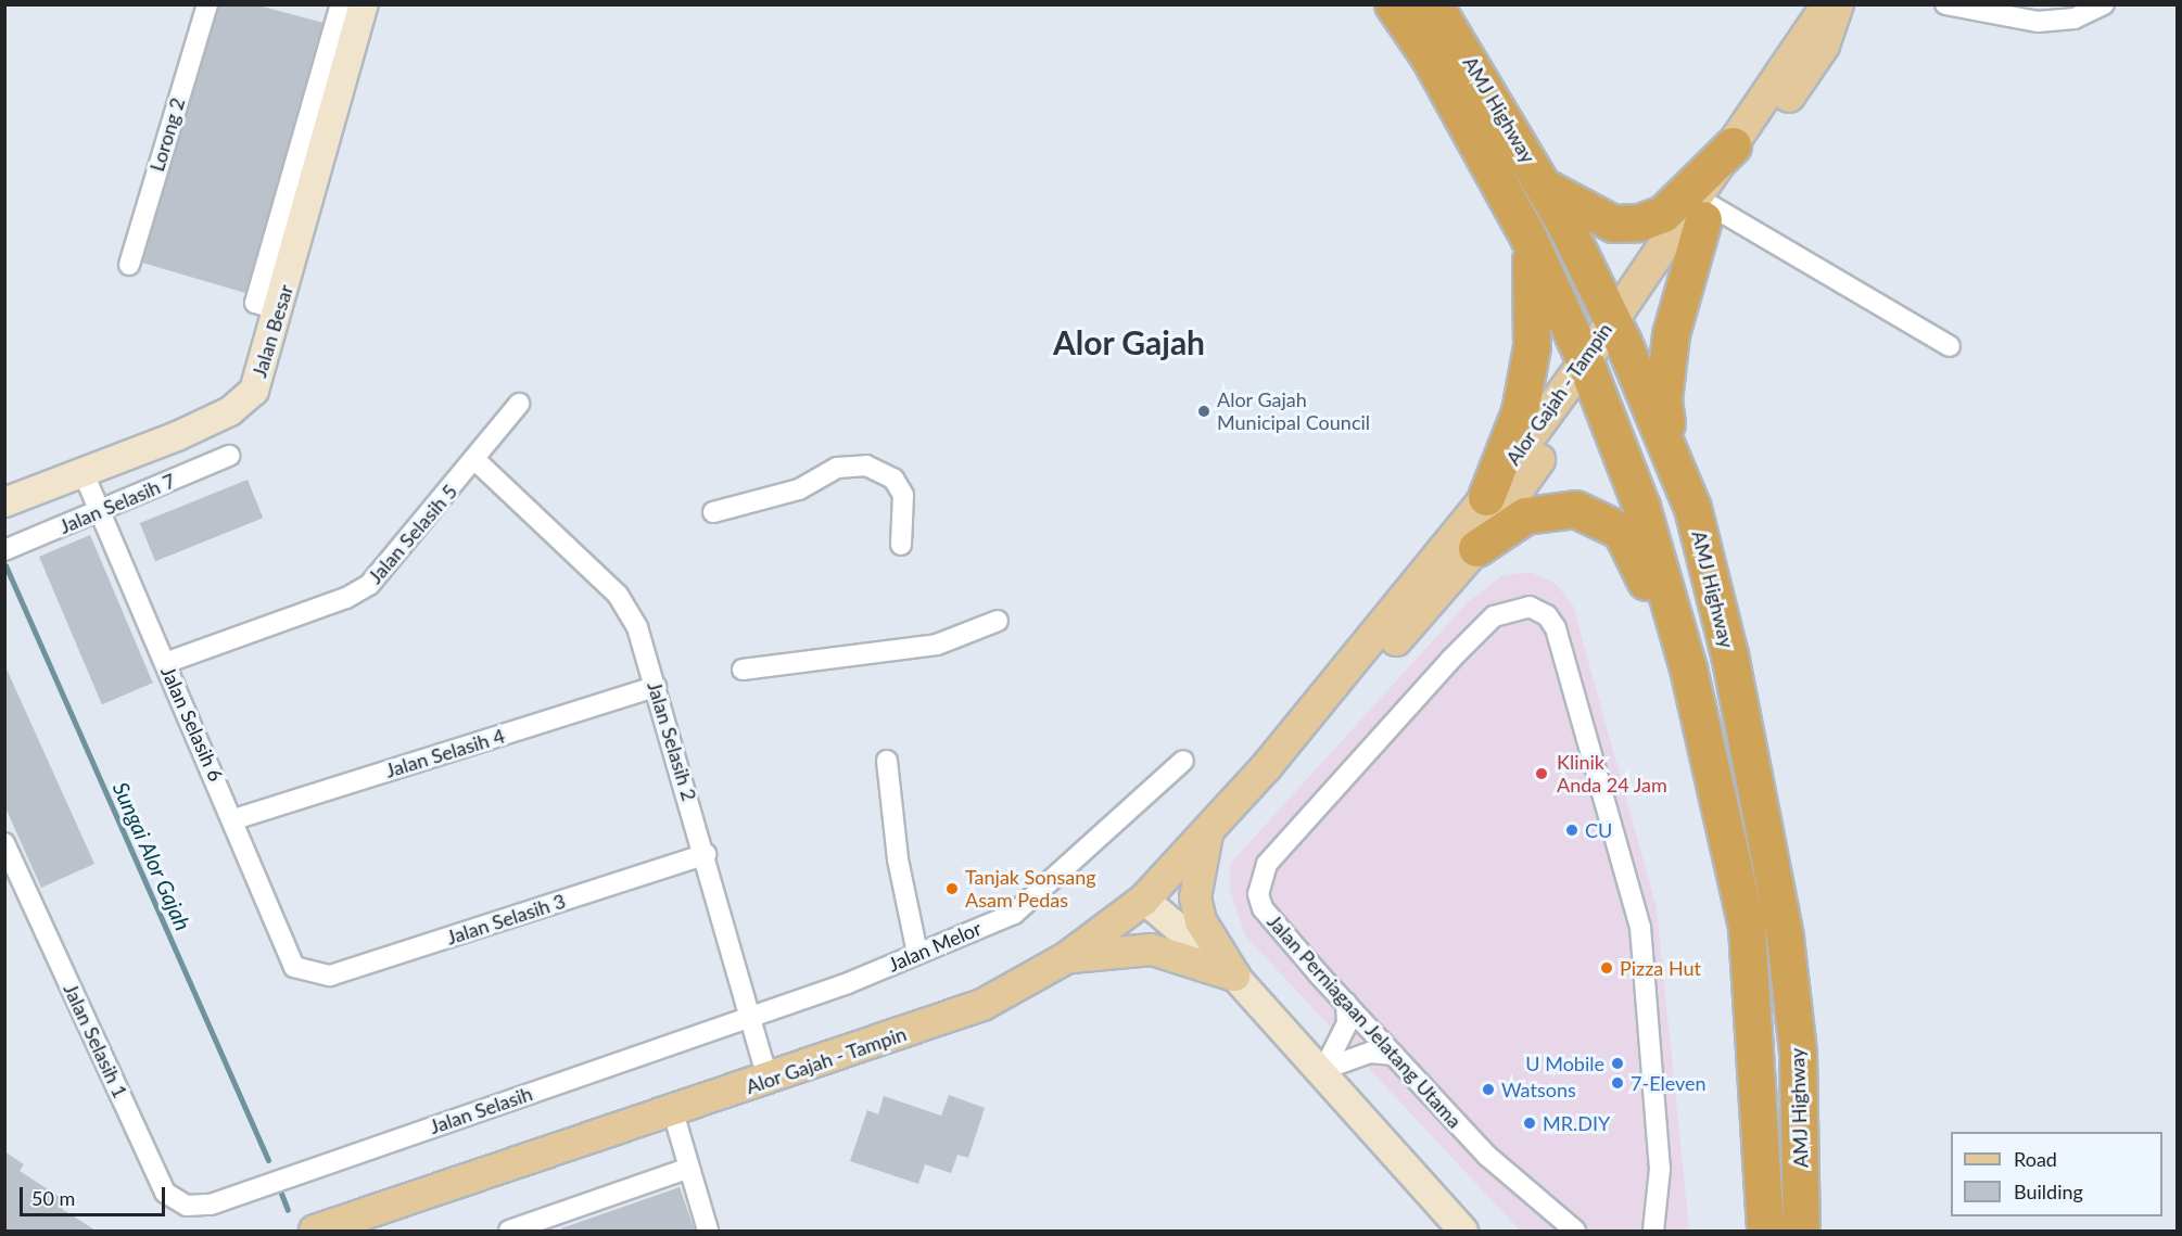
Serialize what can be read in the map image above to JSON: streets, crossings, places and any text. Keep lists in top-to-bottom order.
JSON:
{
  "streets": {
    "highway": ["AMJ Highway"],
    "main road": ["Alor Gajah - Tampin"],
    "street": [
      "Lorong 2",
      "Jalan Besar",
      "Jalan Selasih 7",
      "Jalan Selasih 5",
      "Jalan Selasih 6",
      "Jalan Selasih 2",
      "Jalan Selasih 4",
      "Jalan Selasih 3",
      "Jalan Melor",
      "Jalan Perniagaan Jelatang Utama",
      "Jalan Selasih 1",
      "Jalan Selasih"
    ]
  },
  "crossings": [
    ["AMJ Highway", "Alor Gajah - Tampin"],
    ["Jalan Besar", "Jalan Selasih 6"],
    ["Alor Gajah - Tampin", "Jalan Selasih 2"],
    ["Jalan Selasih 7", "Jalan Selasih 6"],
    ["Jalan Selasih 5", "Jalan Selasih 6"],
    ["Jalan Selasih 5", "Jalan Selasih 2"],
    ["Jalan Selasih 6", "Jalan Selasih 4"],
    ["Jalan Selasih 6", "Jalan Selasih 3"],
    ["Jalan Selasih 2", "Jalan Selasih 4"],
    ["Jalan Selasih 2", "Jalan Selasih 3"],
    ["Jalan Selasih 2", "Jalan Melor"],
    ["Jalan Selasih 2", "Jalan Selasih"],
    ["Jalan Melor", "Jalan Selasih"],
    ["Jalan Selasih 1", "Jalan Selasih"]
  ],
  "districts": ["Alor Gajah"],
  "water": ["Sungai Alor Gajah"],
  "places": [
    "Alor Gajah Municipal Council",
    "Klinik Anda 24 Jam",
    "CU",
    "Tanjak Sonsang Asam Pedas",
    "Pizza Hut",
    "U Mobile",
    "7-Eleven",
    "Watsons",
    "MR.DIY"
  ],
  "legend": ["Road", "Building"],
  "scale_bar": "50 m"
}
